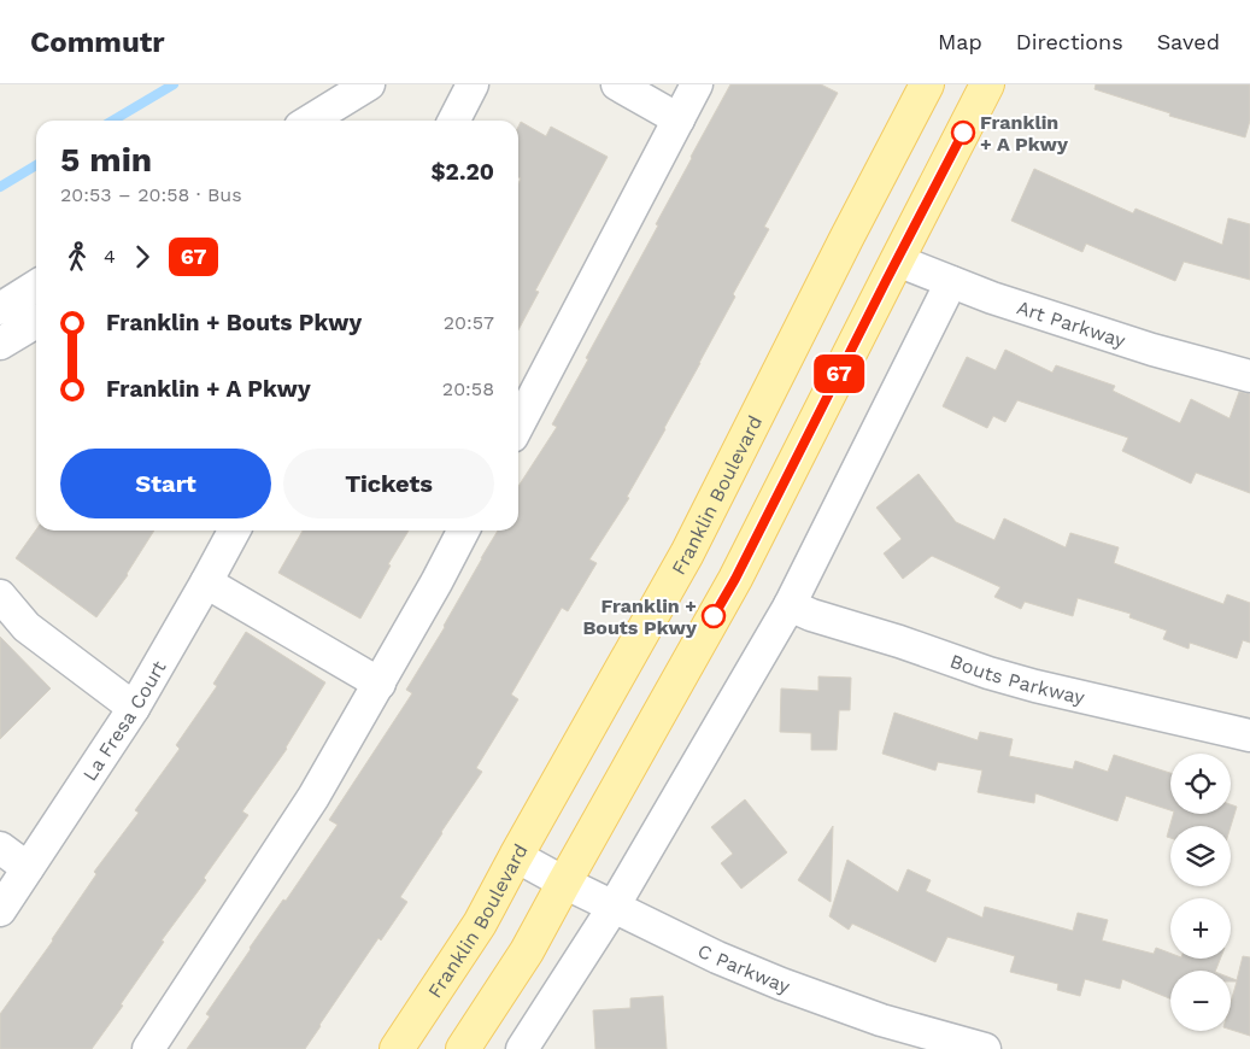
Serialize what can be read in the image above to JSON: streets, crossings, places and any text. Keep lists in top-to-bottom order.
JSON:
{
  "streets": {
    "main road": ["Franklin Boulevard"],
    "street": [
      "Art Parkway",
      "Bouts Parkway",
      "La Fresa Court",
      "C Parkway"
    ]
  },
  "crossings": [
    ["Franklin Boulevard", "C Parkway"]
  ],
  "places": ["Franklin + A Pkwy", "Franklin + Bouts Pkwy"],
  "lines": ["bus line 67"],
  "page": {
    "header": "Commutr",
    "nav": ["Map", "Directions", "Saved"],
    "on_map": "67",
    "heading": ["5 min", "20:53 – 20:58 · Bus", "$2.20"],
    "legs": ["4", "67"],
    "list": [
      {
        "name": "Franklin + Bouts Pkwy",
        "value": "20:57"
      },
      {
        "name": "Franklin + A Pkwy",
        "value": "20:58"
      }
    ],
    "buttons": ["Start", "Tickets"],
    "map_buttons": ["+", "−"]
  }
}
